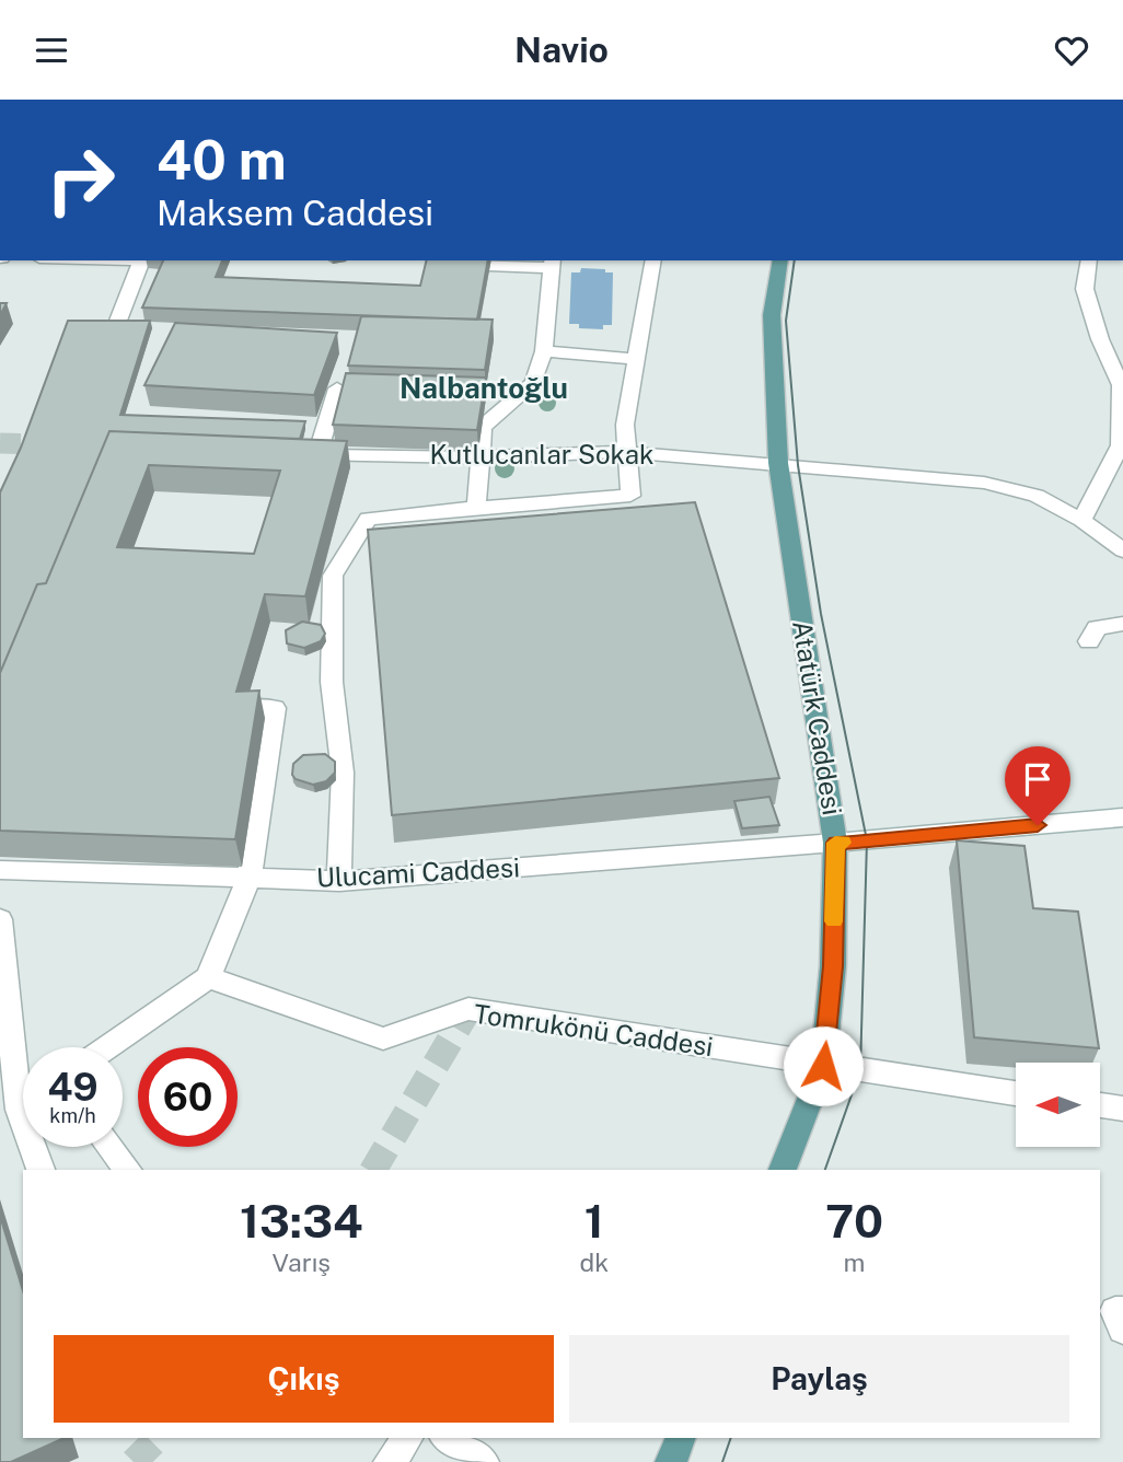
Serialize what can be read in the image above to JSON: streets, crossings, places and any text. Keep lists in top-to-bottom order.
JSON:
{
  "streets": {
    "main road": ["Atatürk Caddesi"],
    "street": ["Kutlucanlar Sokak", "Ulucami Caddesi", "Tomrukönü Caddesi"]
  },
  "crossings": [
    ["Kutlucanlar Sokak", "Atatürk Caddesi"],
    ["Atatürk Caddesi", "Ulucami Caddesi"],
    ["Atatürk Caddesi", "Tomrukönü Caddesi"]
  ],
  "districts": ["Nalbantoğlu"],
  "north": "left",
  "page": {
    "header": "Navio",
    "turn": ["40 m", "Maksem Caddesi"],
    "speed": "49 km/h",
    "limit": "60",
    "eta": [
      "13:34",
      "Varış",
      "1",
      "dk",
      "70",
      "m"
    ],
    "buttons": ["Çıkış", "Paylaş"]
  }
}
